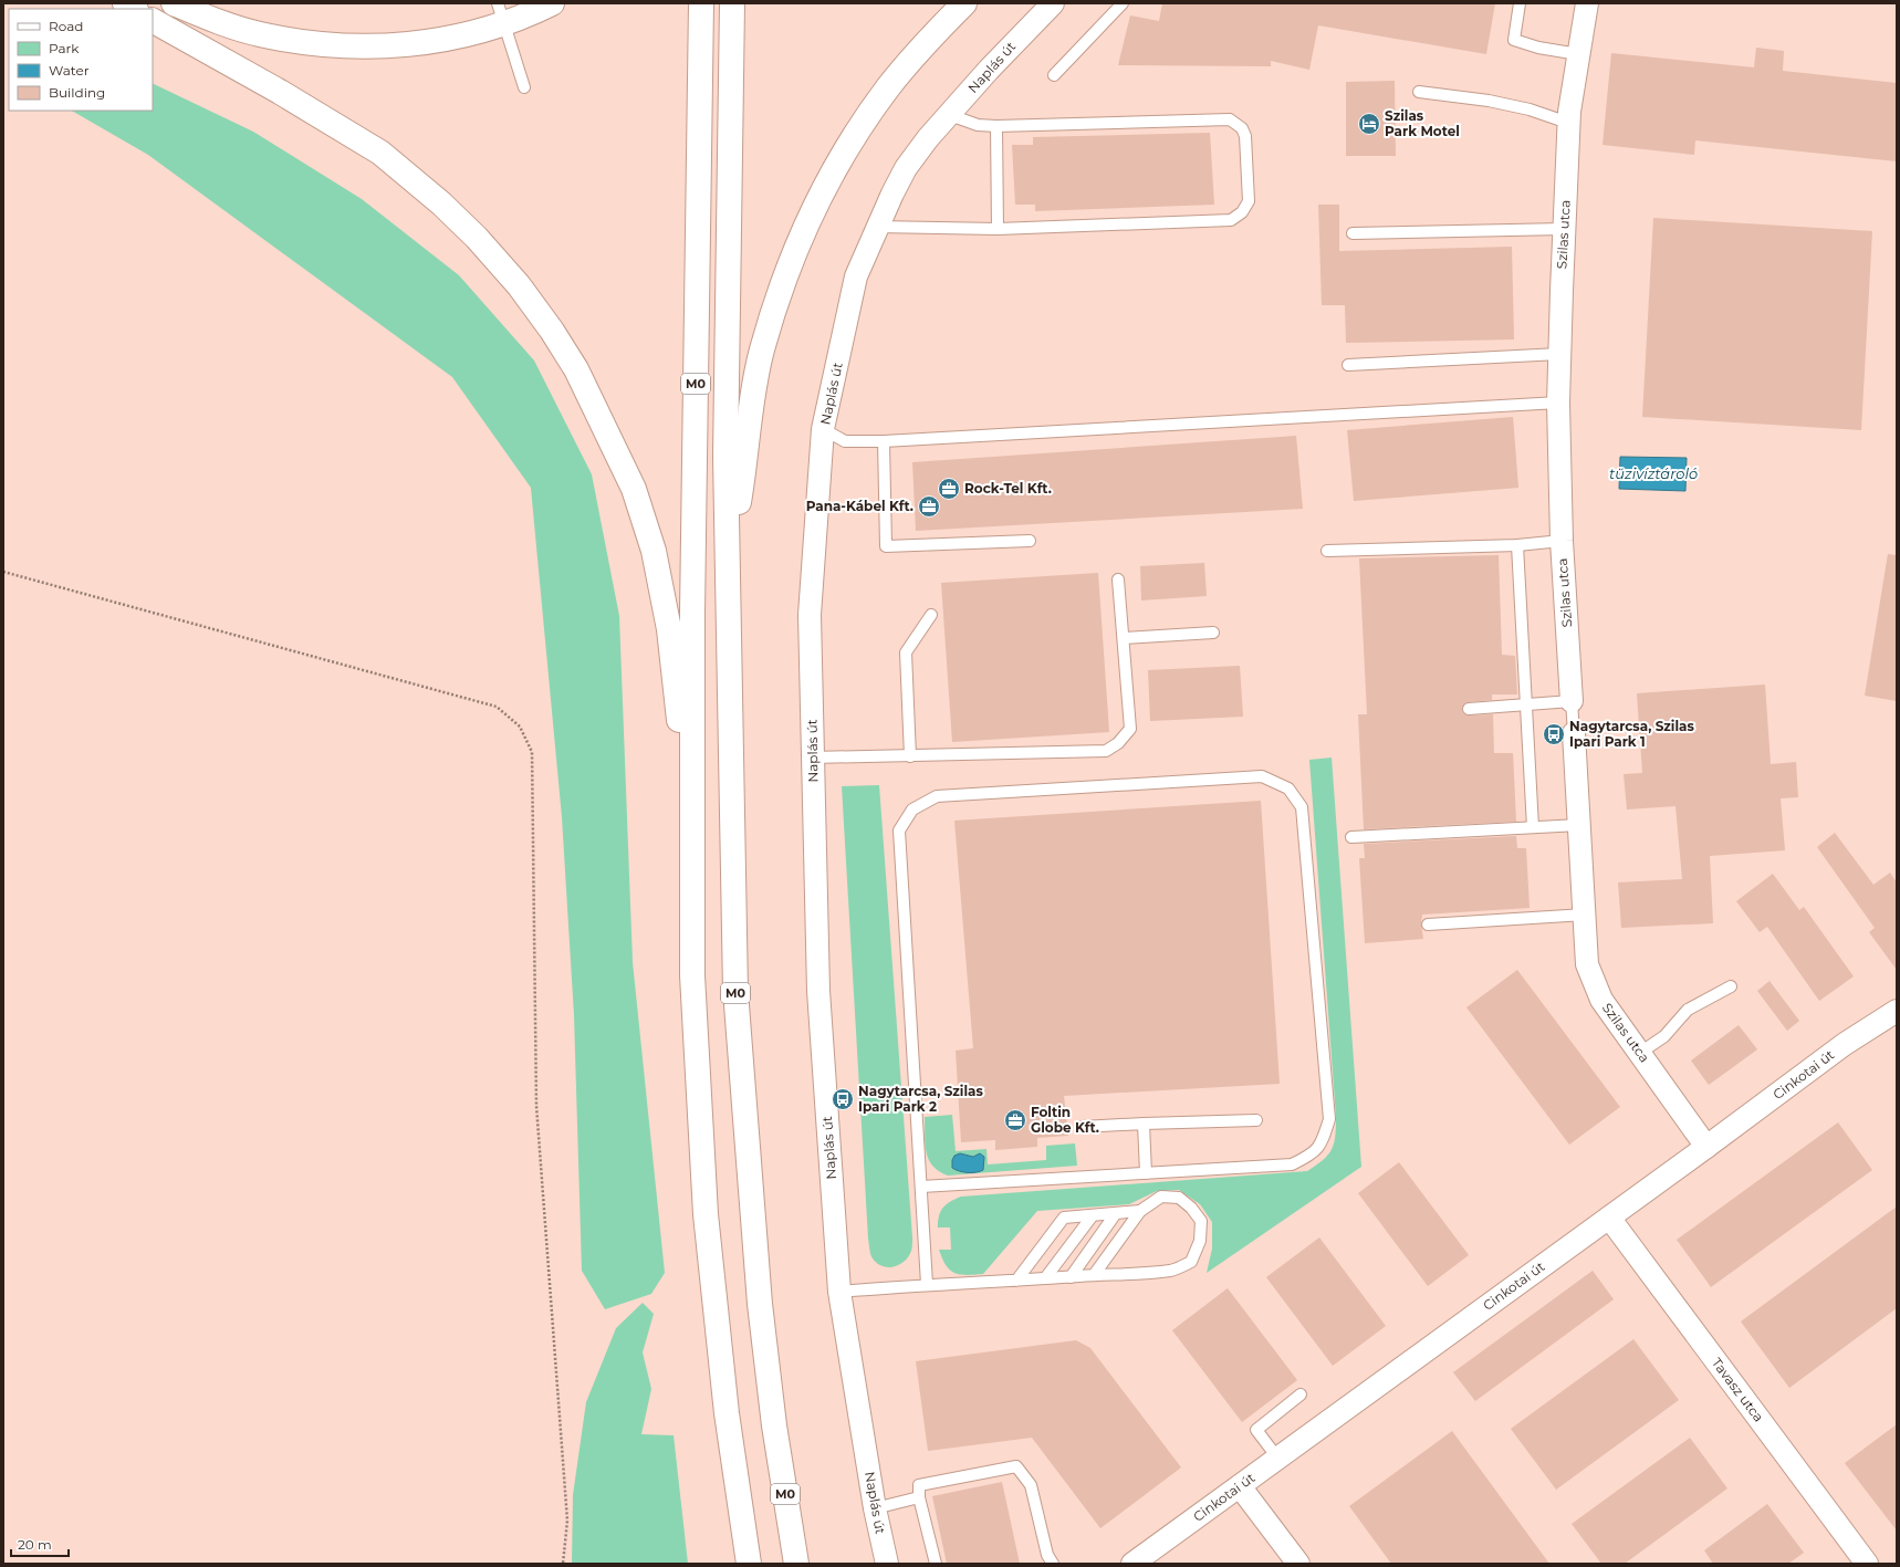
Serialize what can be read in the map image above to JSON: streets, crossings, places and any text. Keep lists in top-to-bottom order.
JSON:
{
  "streets": {
    "highway": ["M0"],
    "street": [
      "Naplás út",
      "Szilas utca",
      "Cinkotai út",
      "Tavasz utca"
    ]
  },
  "crossings": [
    ["Szilas utca", "Cinkotai út"],
    ["Cinkotai út", "Tavasz utca"]
  ],
  "water": ["tüzivíztároló"],
  "places": {
    "hotel": ["Szilas Park Motel"],
    "office": ["Rock-Tel Kft.", "Pana-Kábel Kft.", "Foltin Globe Kft."],
    "bus stop": ["Nagytarcsa, Szilas Ipari Park 1", "Nagytarcsa, Szilas Ipari Park 2"]
  },
  "legend": [
    "Road",
    "Park",
    "Water",
    "Building"
  ],
  "scale_bar": "20 m"
}
